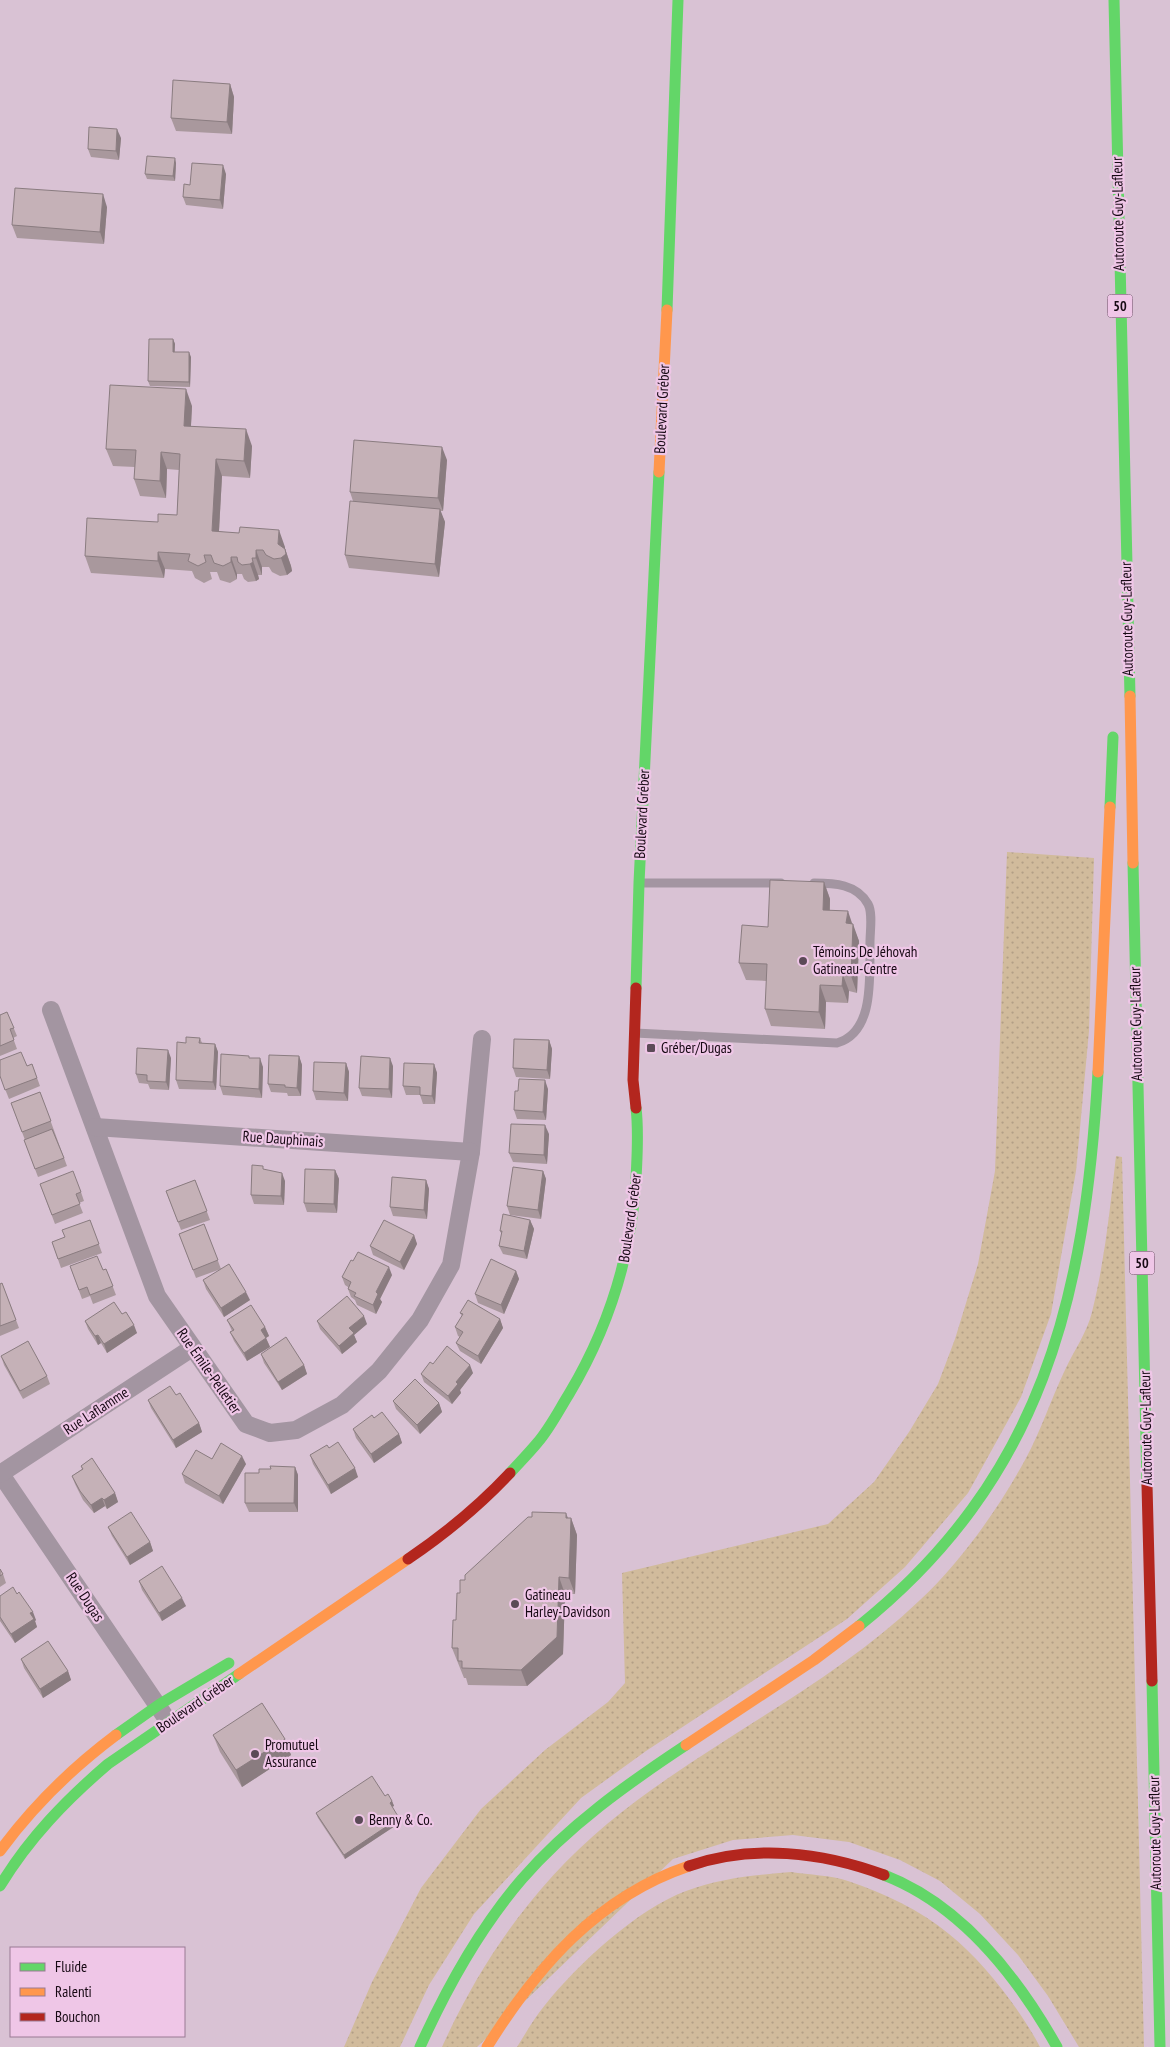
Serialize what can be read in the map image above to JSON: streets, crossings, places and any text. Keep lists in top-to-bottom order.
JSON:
{
  "streets": {
    "main road": ["Autoroute Guy-Lafleur", "50", "Boulevard Gréber"],
    "street": [
      "Rue Dauphinais",
      "Rue Émile-Pelletier",
      "Rue Laflamme",
      "Rue Dugas"
    ]
  },
  "crossings": [
    ["Boulevard Gréber", "Rue Dugas"],
    ["Rue Dauphinais", "Rue Émile-Pelletier"],
    ["Rue Émile-Pelletier", "Rue Laflamme"],
    ["Rue Laflamme", "Rue Dugas"]
  ],
  "places": {
    "other": [
      "Témoins De Jéhovah Gatineau-Centre",
      "Gatineau Harley-Davidson",
      "Promutuel Assurance",
      "Benny & Co."
    ],
    "transit": ["Gréber/Dugas"]
  },
  "legend": ["Fluide", "Ralenti", "Bouchon"]
}
